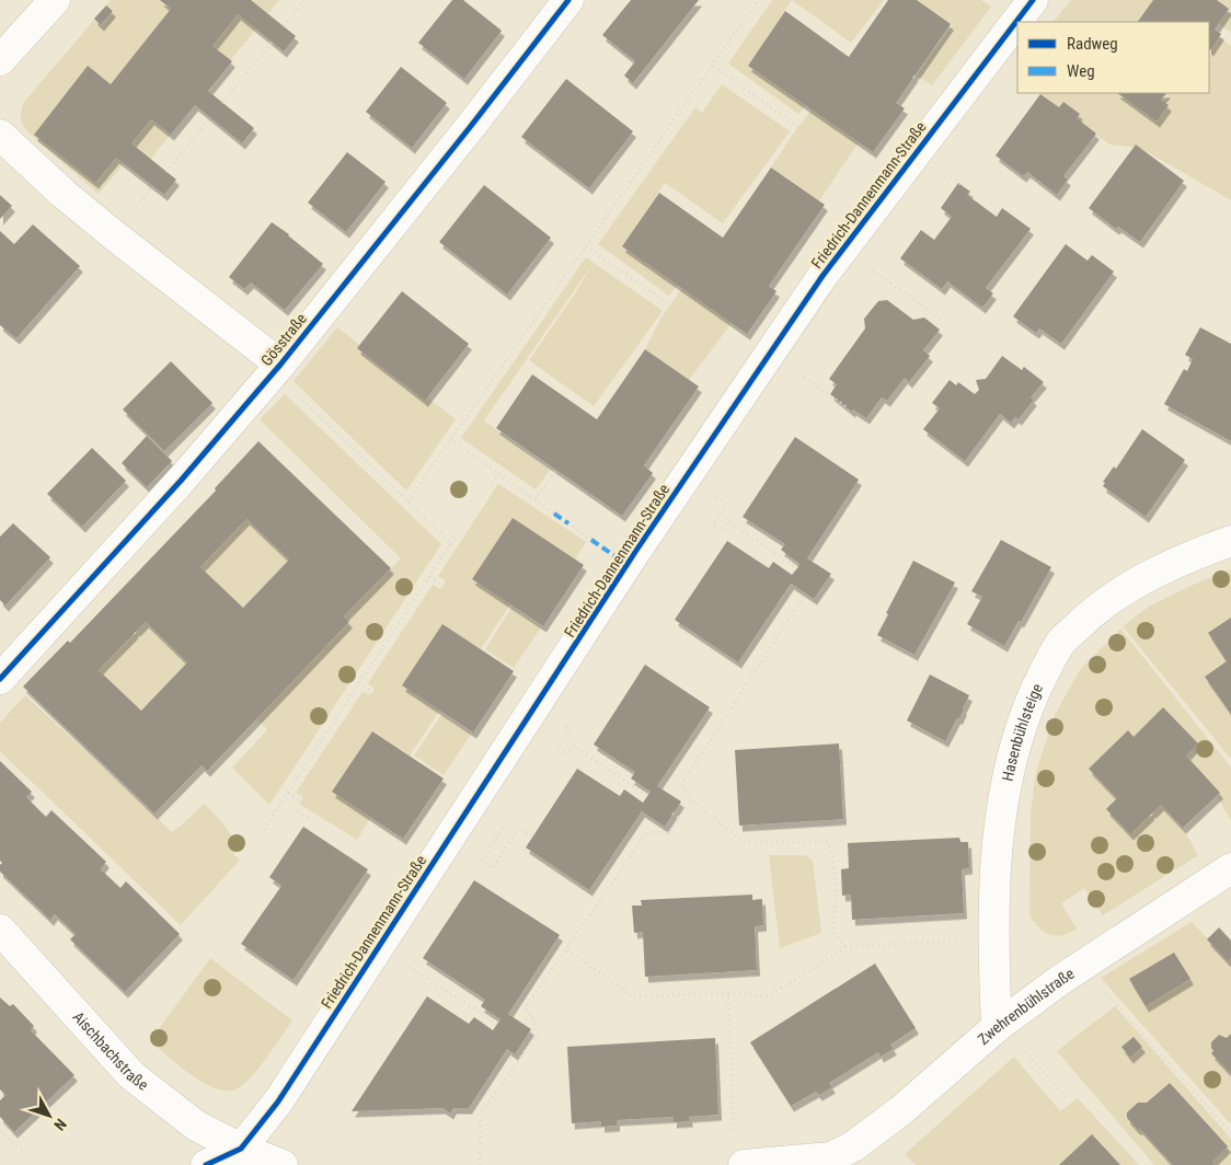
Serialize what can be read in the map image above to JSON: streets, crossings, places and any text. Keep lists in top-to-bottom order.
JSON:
{
  "streets": {
    "street": [
      "Friedrich-Dannenmann-Straße",
      "Gösstraße",
      "Hasenbühlsteige",
      "Zwehrenbühlstraße",
      "Aischbachstraße"
    ]
  },
  "crossings": [
    ["Friedrich-Dannenmann-Straße", "Aischbachstraße"],
    ["Hasenbühlsteige", "Zwehrenbühlstraße"]
  ],
  "legend": ["Radweg", "Weg"],
  "north": "bottom right"
}
